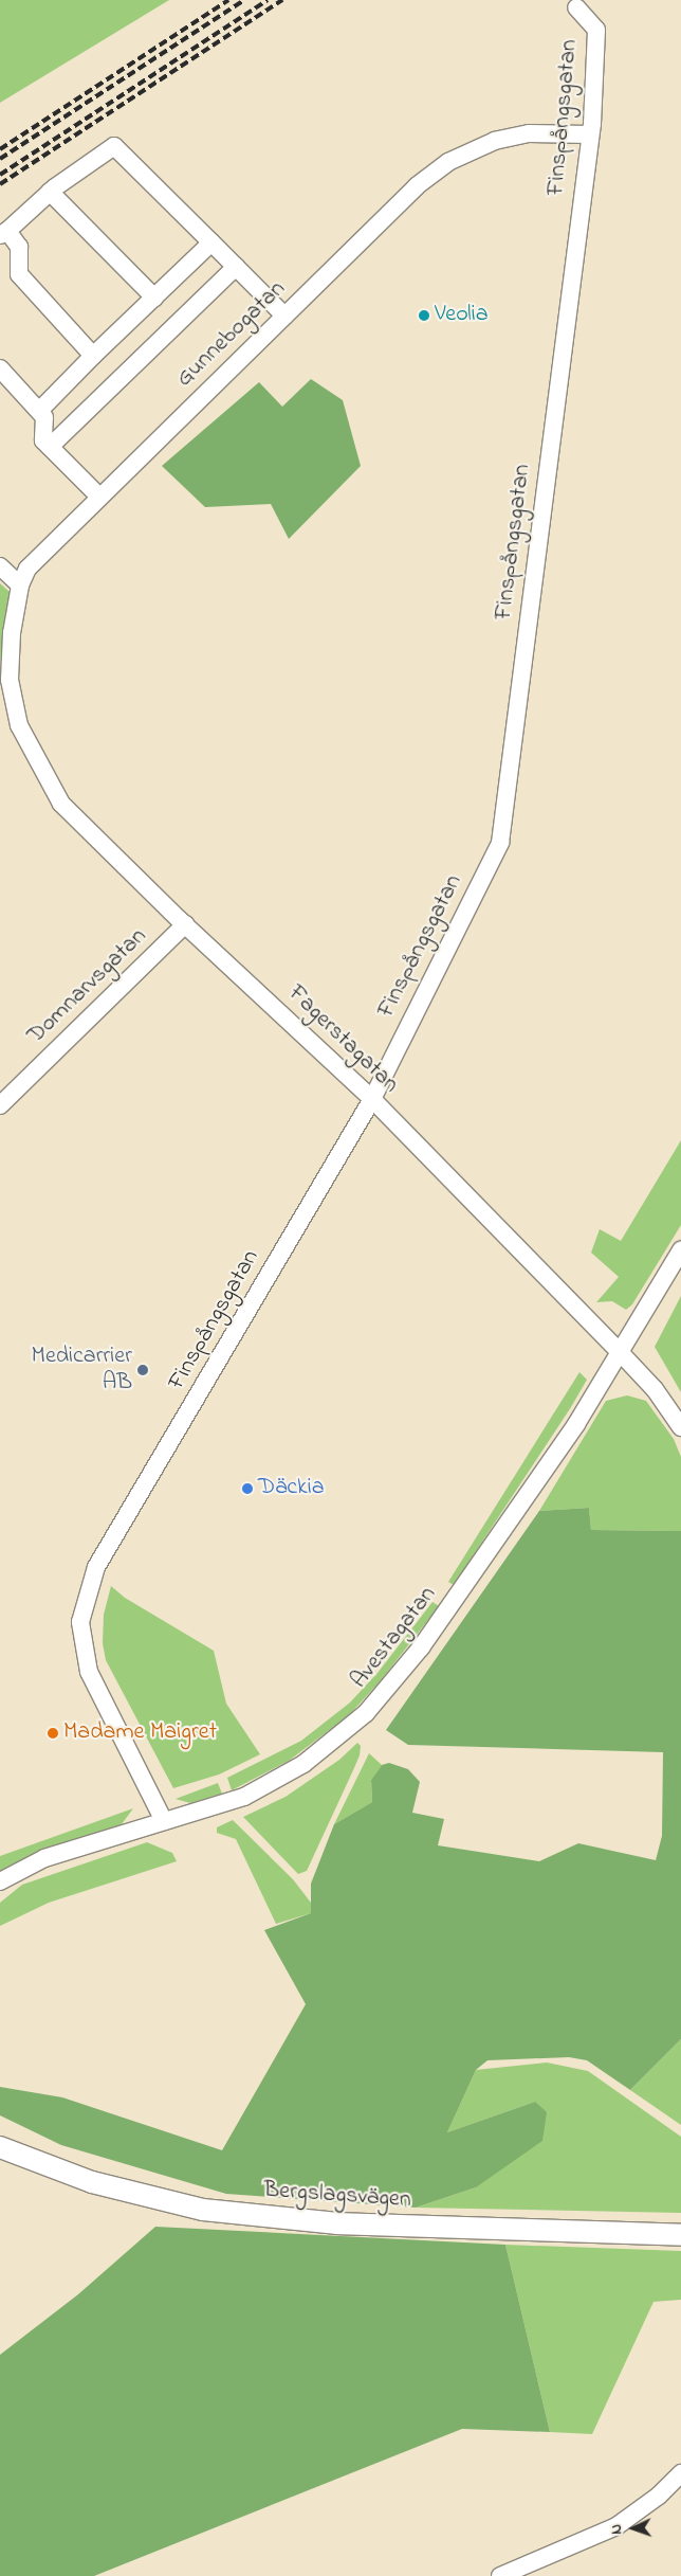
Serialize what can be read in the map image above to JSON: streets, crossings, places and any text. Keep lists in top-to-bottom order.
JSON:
{
  "streets": {
    "main road": ["Bergslagsvägen"],
    "street": [
      "Finspångsgatan",
      "Gunnebogatan",
      "Domnarvsgatan",
      "Fagerstagatan",
      "Avestagatan"
    ]
  },
  "crossings": [
    ["Finspångsgatan", "Gunnebogatan"],
    ["Finspångsgatan", "Fagerstagatan"],
    ["Finspångsgatan", "Avestagatan"],
    ["Gunnebogatan", "Fagerstagatan"],
    ["Domnarvsgatan", "Fagerstagatan"],
    ["Fagerstagatan", "Avestagatan"]
  ],
  "places": [
    "Veolia",
    "Medicarrier AB",
    "Däckia",
    "Madame Maigret"
  ],
  "north": "left"
}
